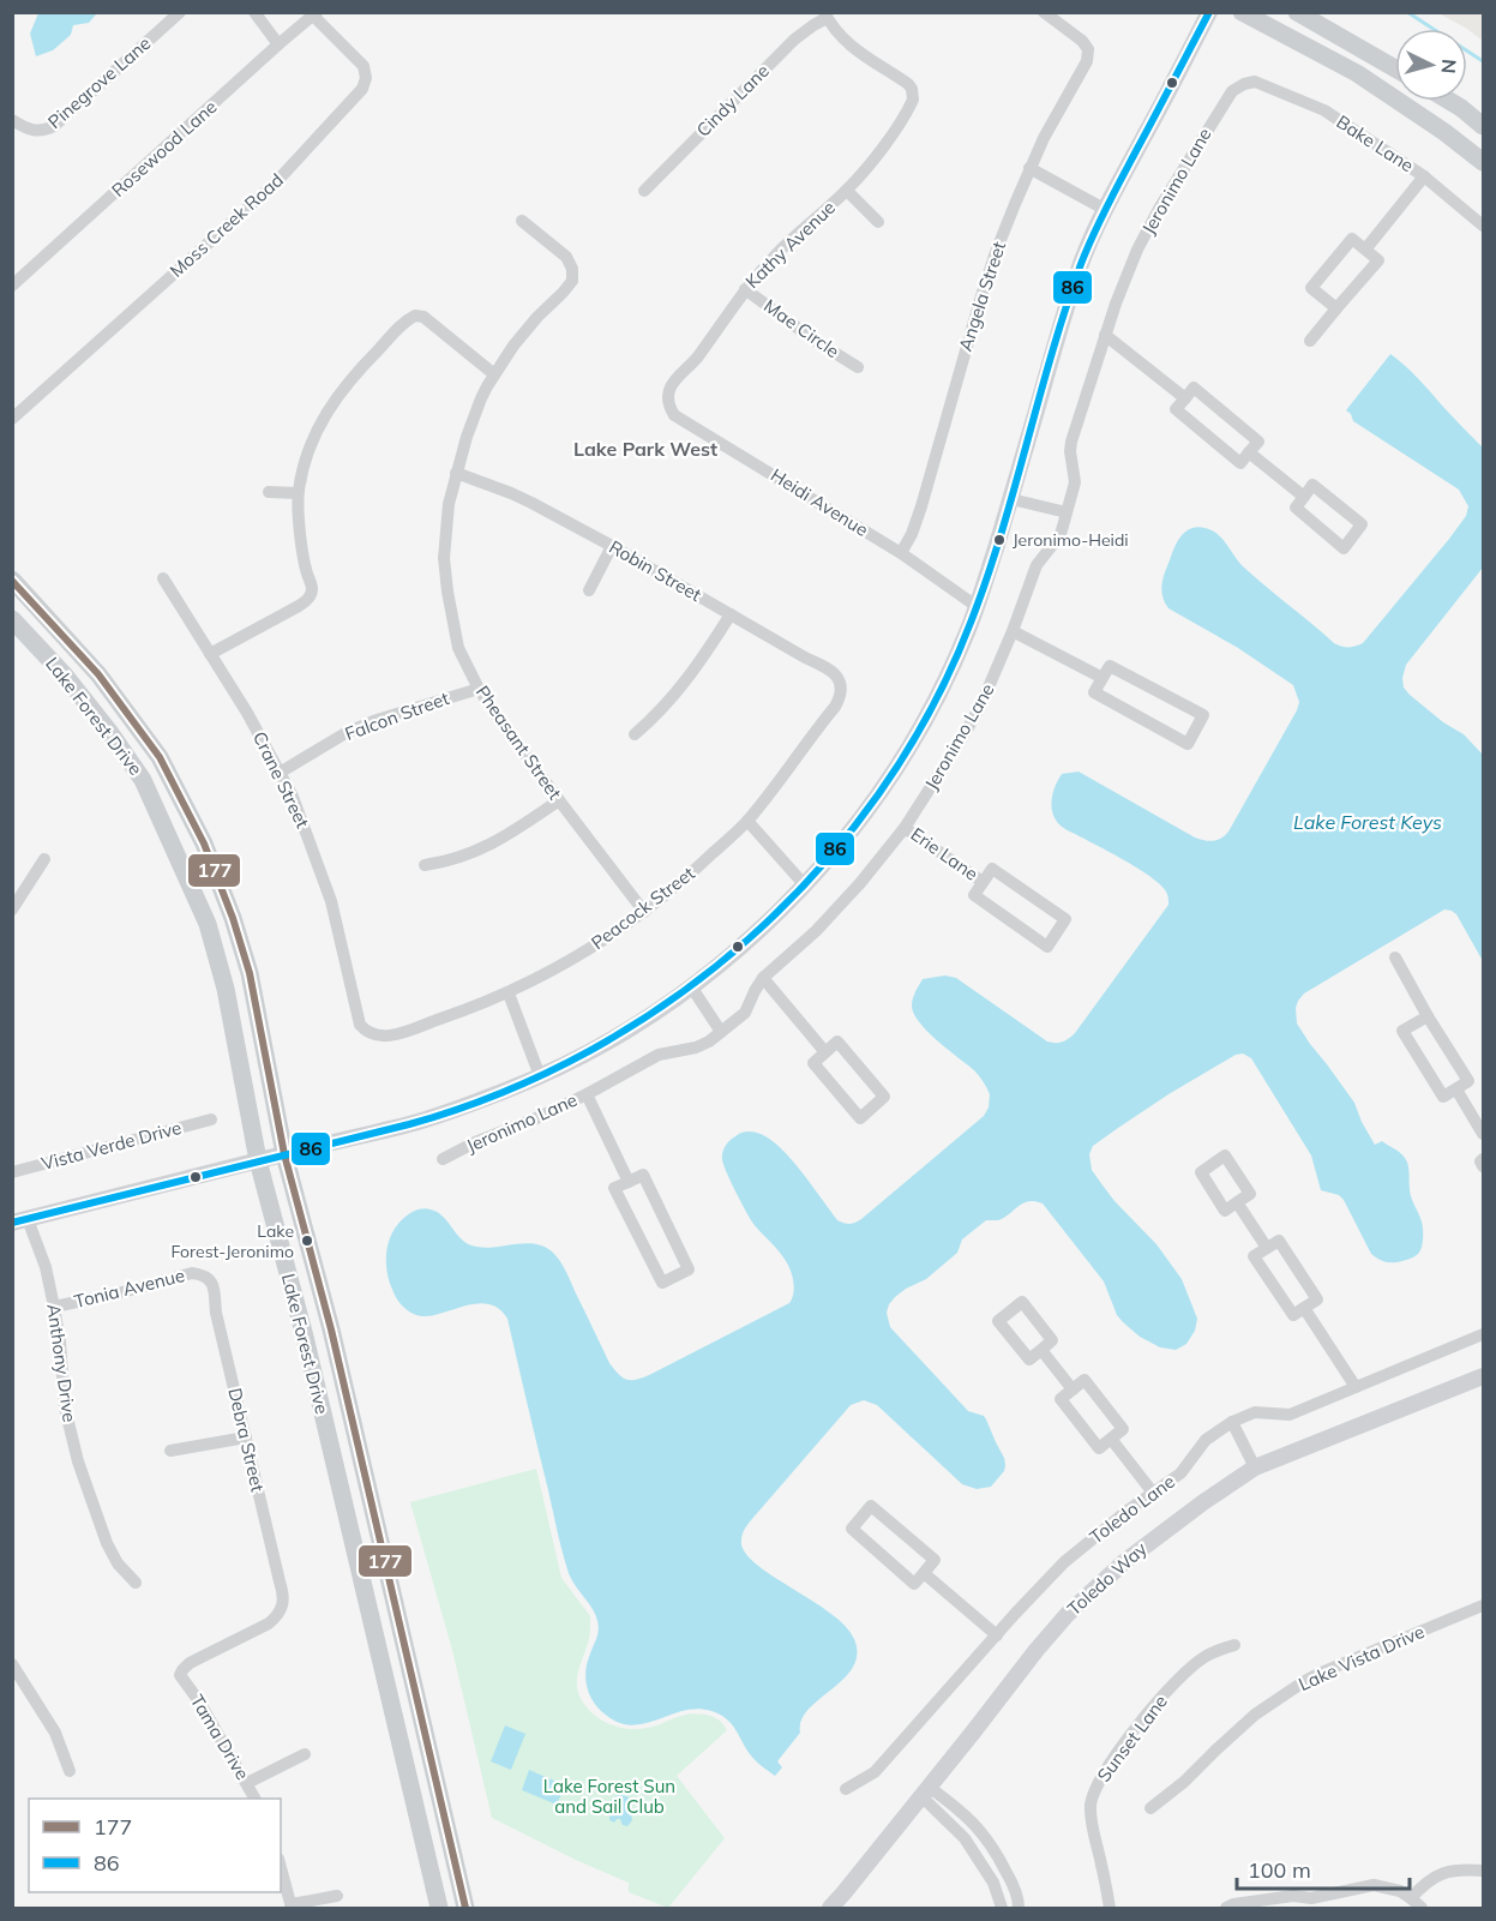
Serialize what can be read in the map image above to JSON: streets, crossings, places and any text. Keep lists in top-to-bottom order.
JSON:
{
  "streets": {
    "main road": ["Lake Forest Drive", "Toledo Way"],
    "street": [
      "Pinegrove Lane",
      "Cindy Lane",
      "Bake Lane",
      "Rosewood Lane",
      "Jeronimo Lane",
      "Moss Creek Road",
      "Kathy Avenue",
      "Angela Street",
      "Mae Circle",
      "Heidi Avenue",
      "Robin Street",
      "Falcon Street",
      "Pheasant Street",
      "Crane Street",
      "Erie Lane",
      "Peacock Street",
      "Vista Verde Drive",
      "Tonia Avenue",
      "Anthony Drive",
      "Debra Street",
      "Toledo Lane",
      "Lake Vista Drive",
      "Tama Drive",
      "Sunset Lane"
    ]
  },
  "crossings": [
    ["Cindy Lane", "Kathy Avenue"],
    ["Bake Lane", "Jeronimo Lane"],
    ["Rosewood Lane", "Moss Creek Road"],
    ["Jeronimo Lane", "Erie Lane"],
    ["Kathy Avenue", "Mae Circle"],
    ["Kathy Avenue", "Heidi Avenue"],
    ["Angela Street", "Heidi Avenue"],
    ["Robin Street", "Pheasant Street"],
    ["Robin Street", "Peacock Street"],
    ["Falcon Street", "Pheasant Street"],
    ["Falcon Street", "Crane Street"],
    ["Pheasant Street", "Peacock Street"],
    ["Crane Street", "Peacock Street"],
    ["Tonia Avenue", "Anthony Drive"],
    ["Tonia Avenue", "Debra Street"],
    ["Debra Street", "Tama Drive"]
  ],
  "districts": ["Lake Park West"],
  "water": ["Lake Forest Keys"],
  "parks": ["Lake Forest Sun and Sail Club"],
  "places": ["Jeronimo-Heidi", "Lake Forest-Jeronimo"],
  "lines": ["transit line 86", "transit line 177"],
  "legend": ["177", "86"],
  "scale_bar": "100 m",
  "north": "right"
}
